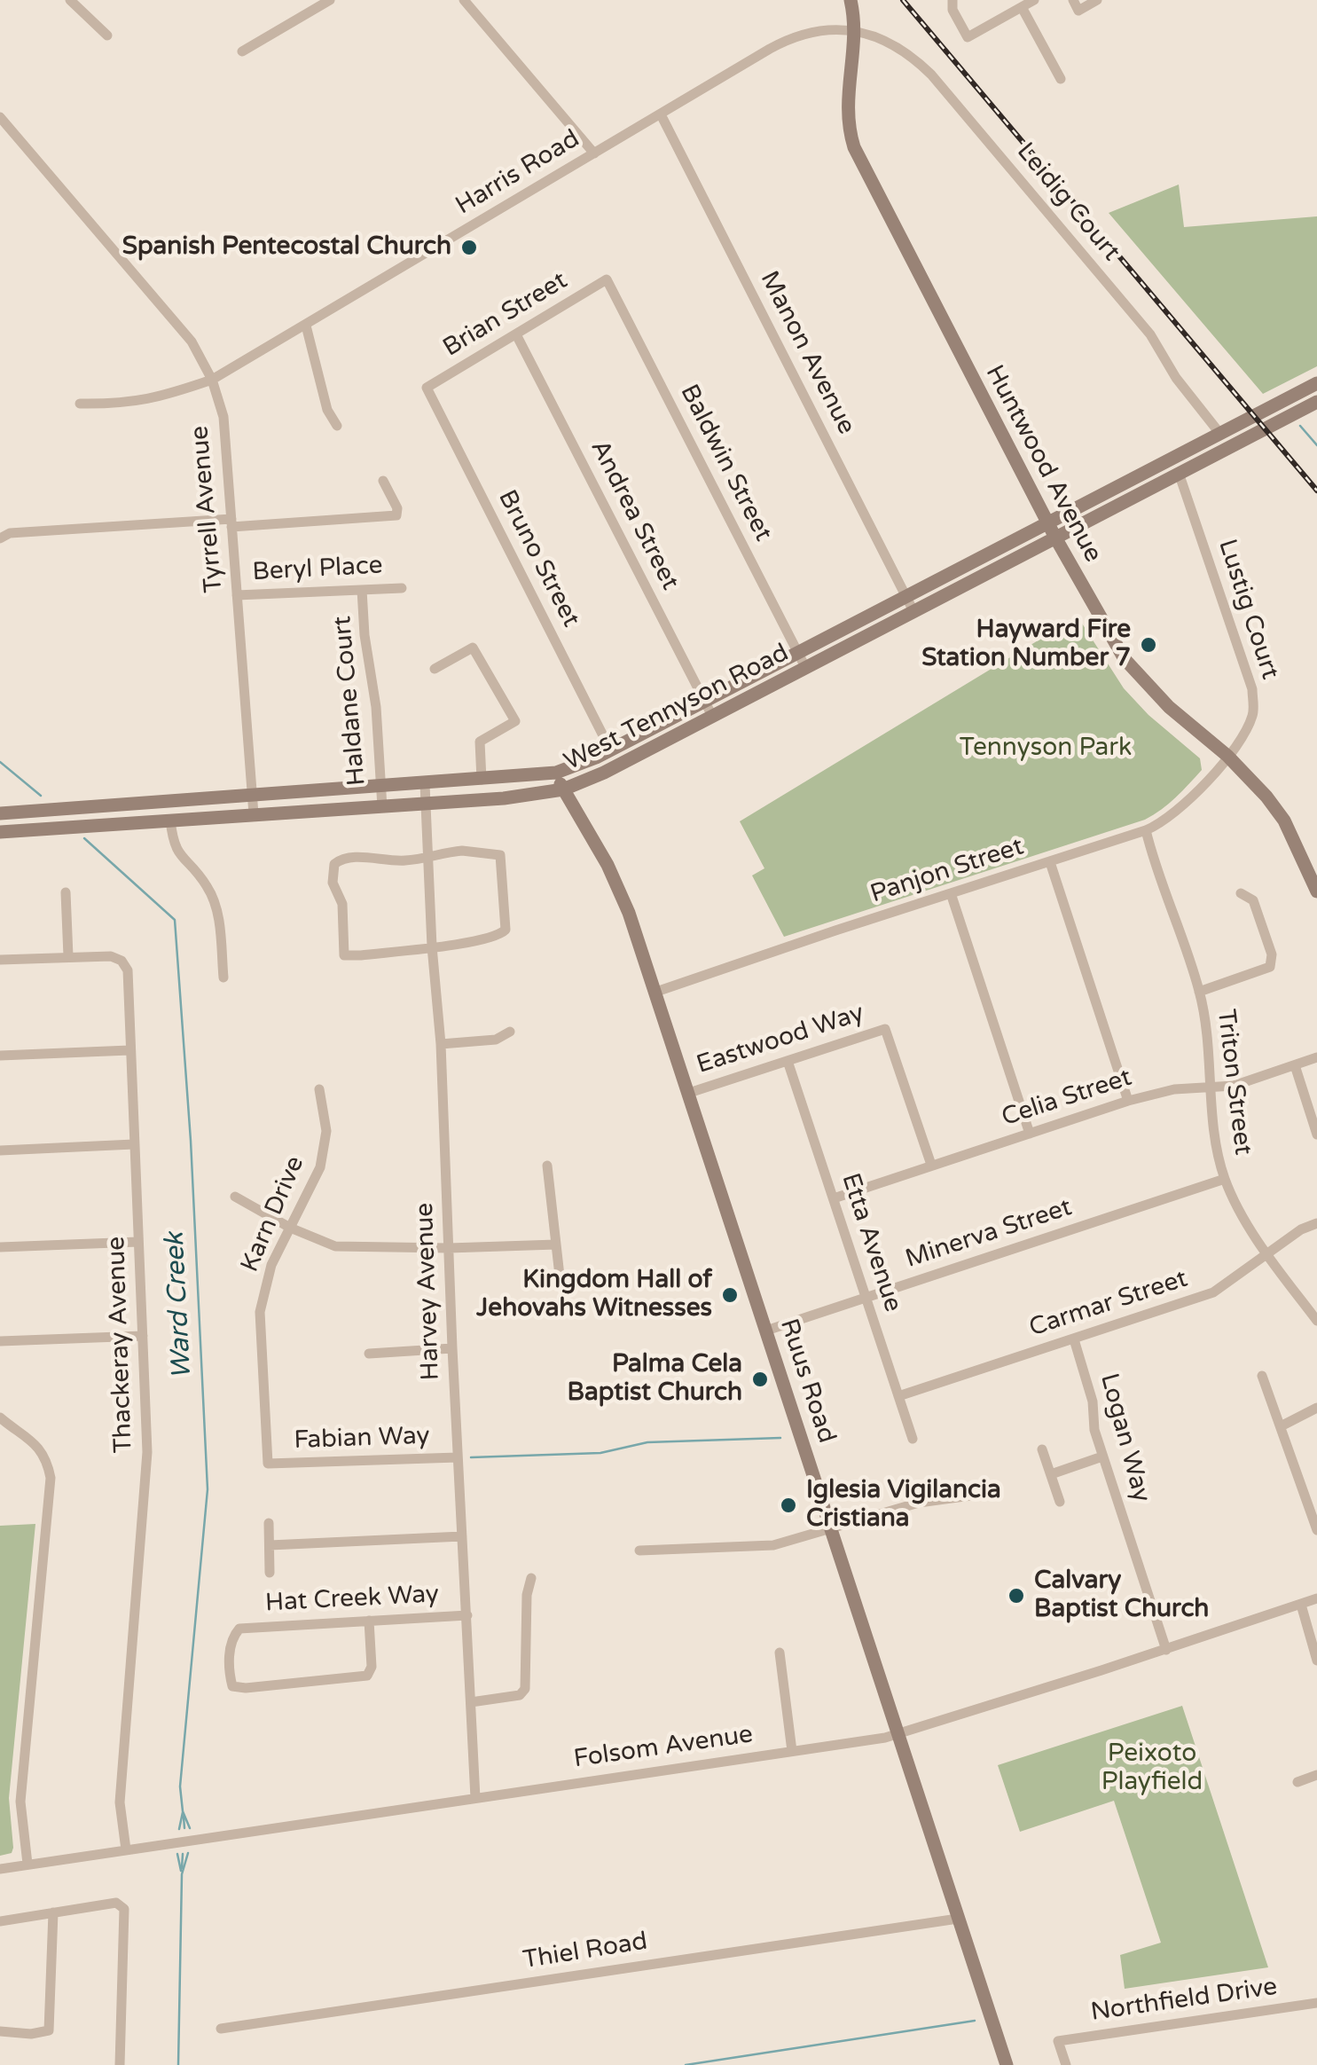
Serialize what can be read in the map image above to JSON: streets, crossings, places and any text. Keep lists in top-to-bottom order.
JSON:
{
  "streets": {
    "main road": ["Huntwood Avenue", "West Tennyson Road", "Ruus Road"],
    "street": [
      "Harris Road",
      "Leidig Court",
      "Brian Street",
      "Manon Avenue",
      "Baldwin Street",
      "Tyrrell Avenue",
      "Andrea Street",
      "Bruno Street",
      "Beryl Place",
      "Lustig Court",
      "Haldane Court",
      "Panjon Street",
      "Eastwood Way",
      "Triton Street",
      "Celia Street",
      "Karn Drive",
      "Minerva Street",
      "Etta Avenue",
      "Harvey Avenue",
      "Carmar Street",
      "Thackeray Avenue",
      "Logan Way",
      "Fabian Way",
      "Hat Creek Way",
      "Folsom Avenue",
      "Thiel Road",
      "Northfield Drive"
    ]
  },
  "crossings": [
    ["Harris Road", "Leidig Court"],
    ["Harris Road", "Manon Avenue"],
    ["Harris Road", "Huntwood Avenue"],
    ["Harris Road", "Tyrrell Avenue"],
    ["Leidig Court", "Huntwood Avenue"],
    ["Leidig Court", "West Tennyson Road"],
    ["Brian Street", "Baldwin Street"],
    ["Brian Street", "Andrea Street"],
    ["Brian Street", "Bruno Street"],
    ["Manon Avenue", "West Tennyson Road"],
    ["Baldwin Street", "West Tennyson Road"],
    ["Huntwood Avenue", "Lustig Court"],
    ["Huntwood Avenue", "West Tennyson Road"],
    ["Huntwood Avenue", "Panjon Street"],
    ["Tyrrell Avenue", "Beryl Place"],
    ["Tyrrell Avenue", "West Tennyson Road"],
    ["Andrea Street", "West Tennyson Road"],
    ["Bruno Street", "West Tennyson Road"],
    ["Beryl Place", "Haldane Court"],
    ["Lustig Court", "West Tennyson Road"],
    ["Lustig Court", "Panjon Street"],
    ["Haldane Court", "West Tennyson Road"],
    ["West Tennyson Road", "Harvey Avenue"],
    ["West Tennyson Road", "Ruus Road"],
    ["Panjon Street", "Triton Street"],
    ["Panjon Street", "Ruus Road"],
    ["Eastwood Way", "Celia Street"],
    ["Eastwood Way", "Etta Avenue"],
    ["Eastwood Way", "Ruus Road"],
    ["Triton Street", "Celia Street"],
    ["Triton Street", "Minerva Street"],
    ["Triton Street", "Carmar Street"],
    ["Celia Street", "Etta Avenue"],
    ["Karn Drive", "Fabian Way"],
    ["Minerva Street", "Etta Avenue"],
    ["Minerva Street", "Ruus Road"],
    ["Etta Avenue", "Carmar Street"],
    ["Harvey Avenue", "Fabian Way"],
    ["Harvey Avenue", "Hat Creek Way"],
    ["Harvey Avenue", "Folsom Avenue"],
    ["Carmar Street", "Logan Way"],
    ["Thackeray Avenue", "Folsom Avenue"],
    ["Ruus Road", "Folsom Avenue"],
    ["Ruus Road", "Thiel Road"],
    ["Logan Way", "Folsom Avenue"]
  ],
  "water": ["Ward Creek"],
  "parks": ["Tennyson Park", "Peixoto Playfield"],
  "places": [
    "Spanish Pentecostal Church",
    "Hayward Fire Station Number 7",
    "Kingdom Hall of Jehovahs Witnesses",
    "Palma Cela Baptist Church",
    "Iglesia Vigilancia Cristiana",
    "Calvary Baptist Church"
  ]
}
